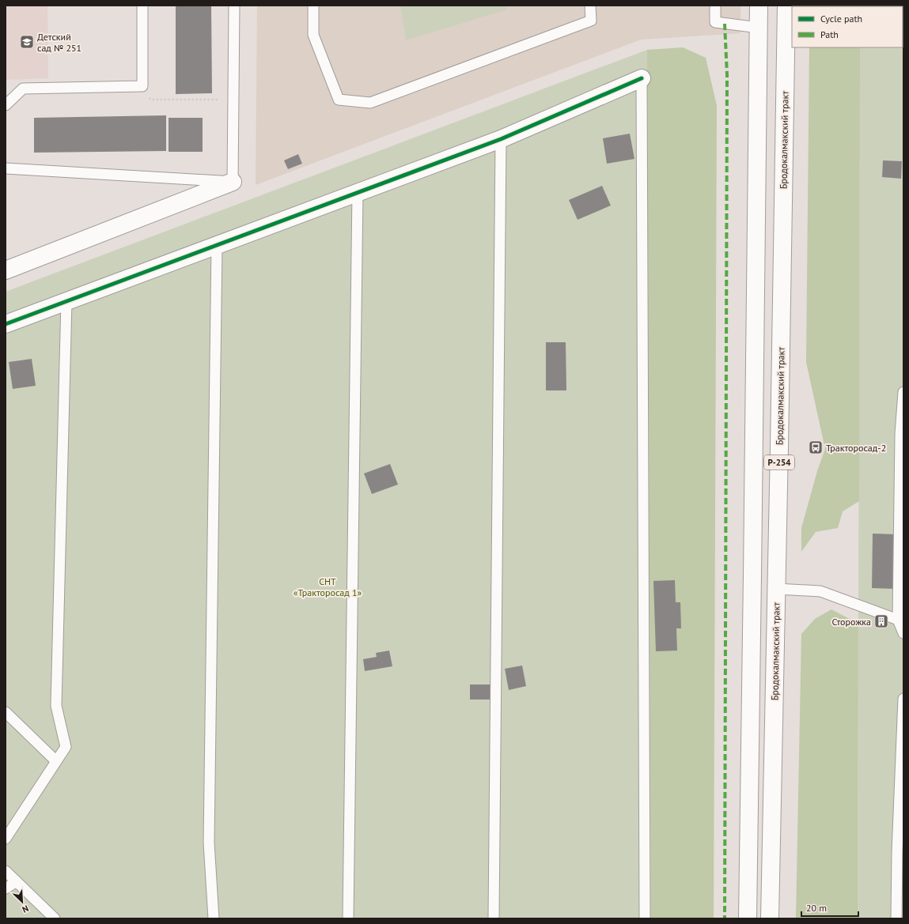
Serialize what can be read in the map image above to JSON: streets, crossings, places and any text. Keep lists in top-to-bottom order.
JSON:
{
  "streets": {
    "main road": ["Бродокалмакский тракт", "Р-254"]
  },
  "parks": ["СНТ «Тракторосад 1»"],
  "places": {
    "school or university": ["Детский сад № 251"],
    "bus stop": ["Тракторосад-2"],
    "building": ["Сторожка"]
  },
  "legend": ["Cycle path", "Path"],
  "scale_bar": "20 m",
  "north": "bottom right"
}
